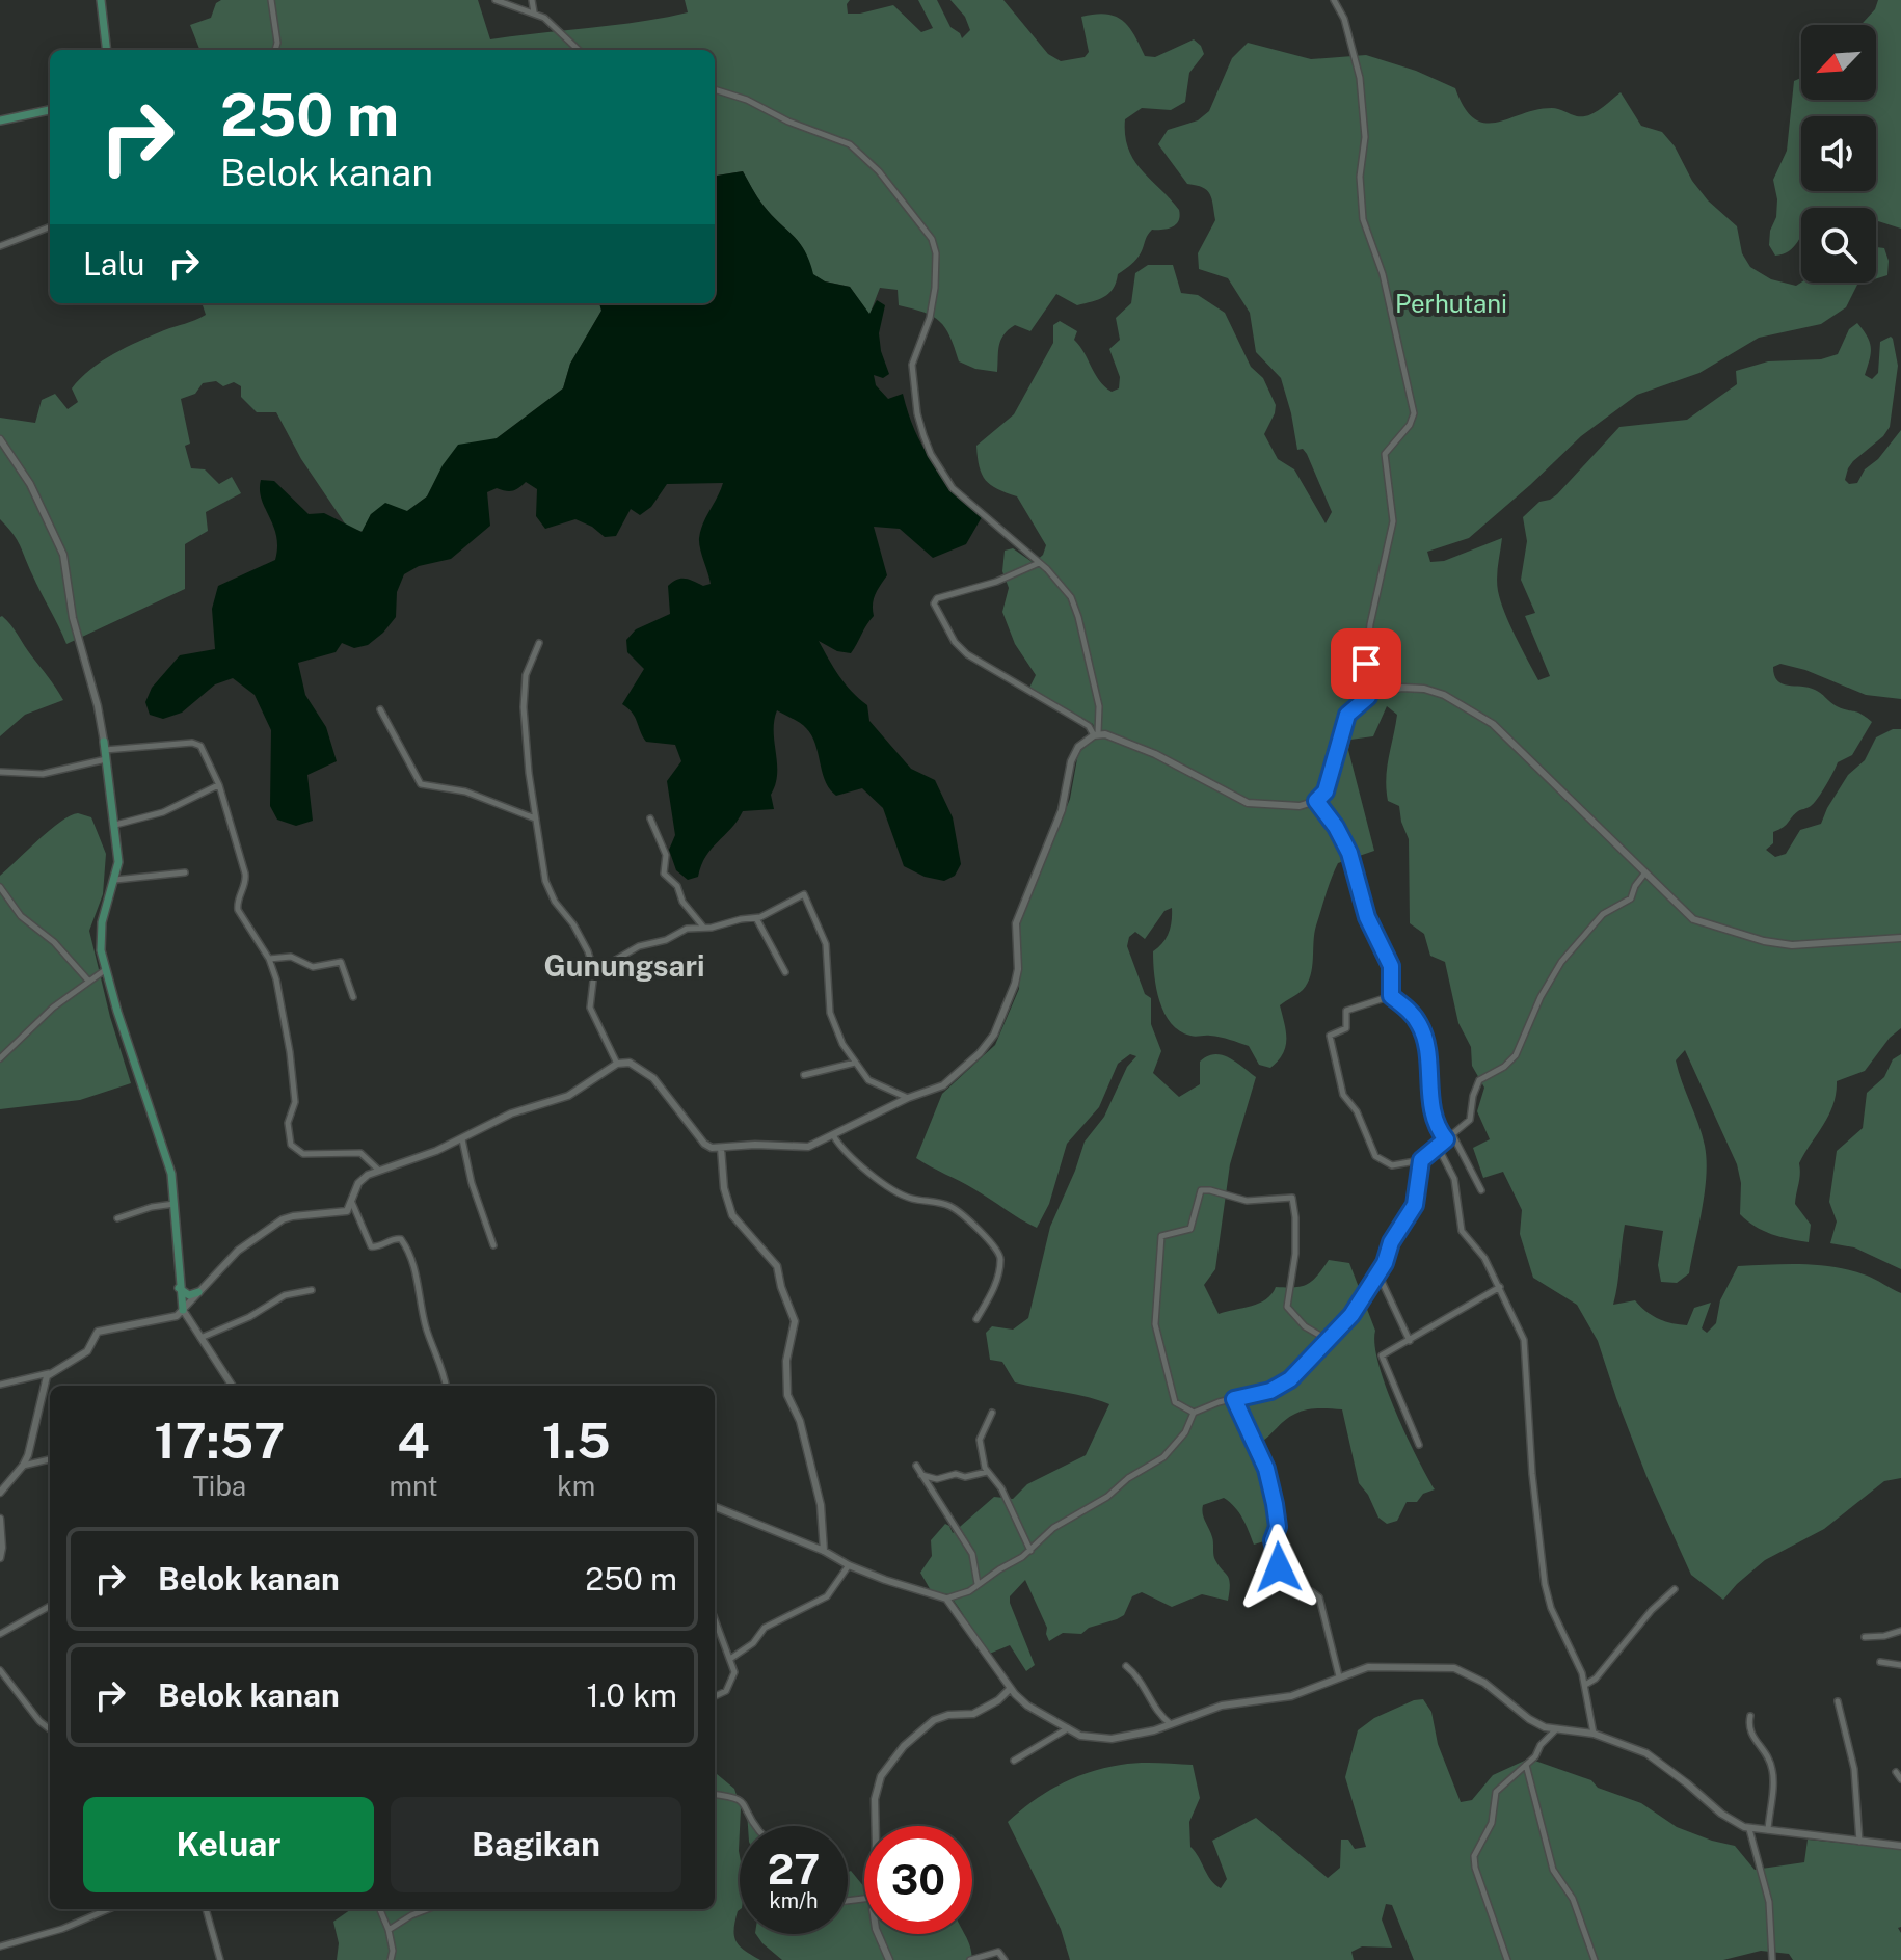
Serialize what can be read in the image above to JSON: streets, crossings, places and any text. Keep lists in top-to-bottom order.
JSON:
{
  "districts": ["Gunungsari"],
  "parks": ["Perhutani"],
  "north": "bottom left",
  "page": {
    "turn": ["250 m", "Belok kanan"],
    "then": "Lalu",
    "eta": [
      "17:57",
      "Tiba",
      "4",
      "mnt",
      "1.5",
      "km"
    ],
    "list": [
      {
        "name": "Belok kanan",
        "value": "250 m"
      },
      {
        "name": "Belok kanan",
        "value": "1.0 km"
      }
    ],
    "buttons": ["Keluar", "Bagikan"],
    "speed": "27 km/h",
    "limit": "30"
  }
}
